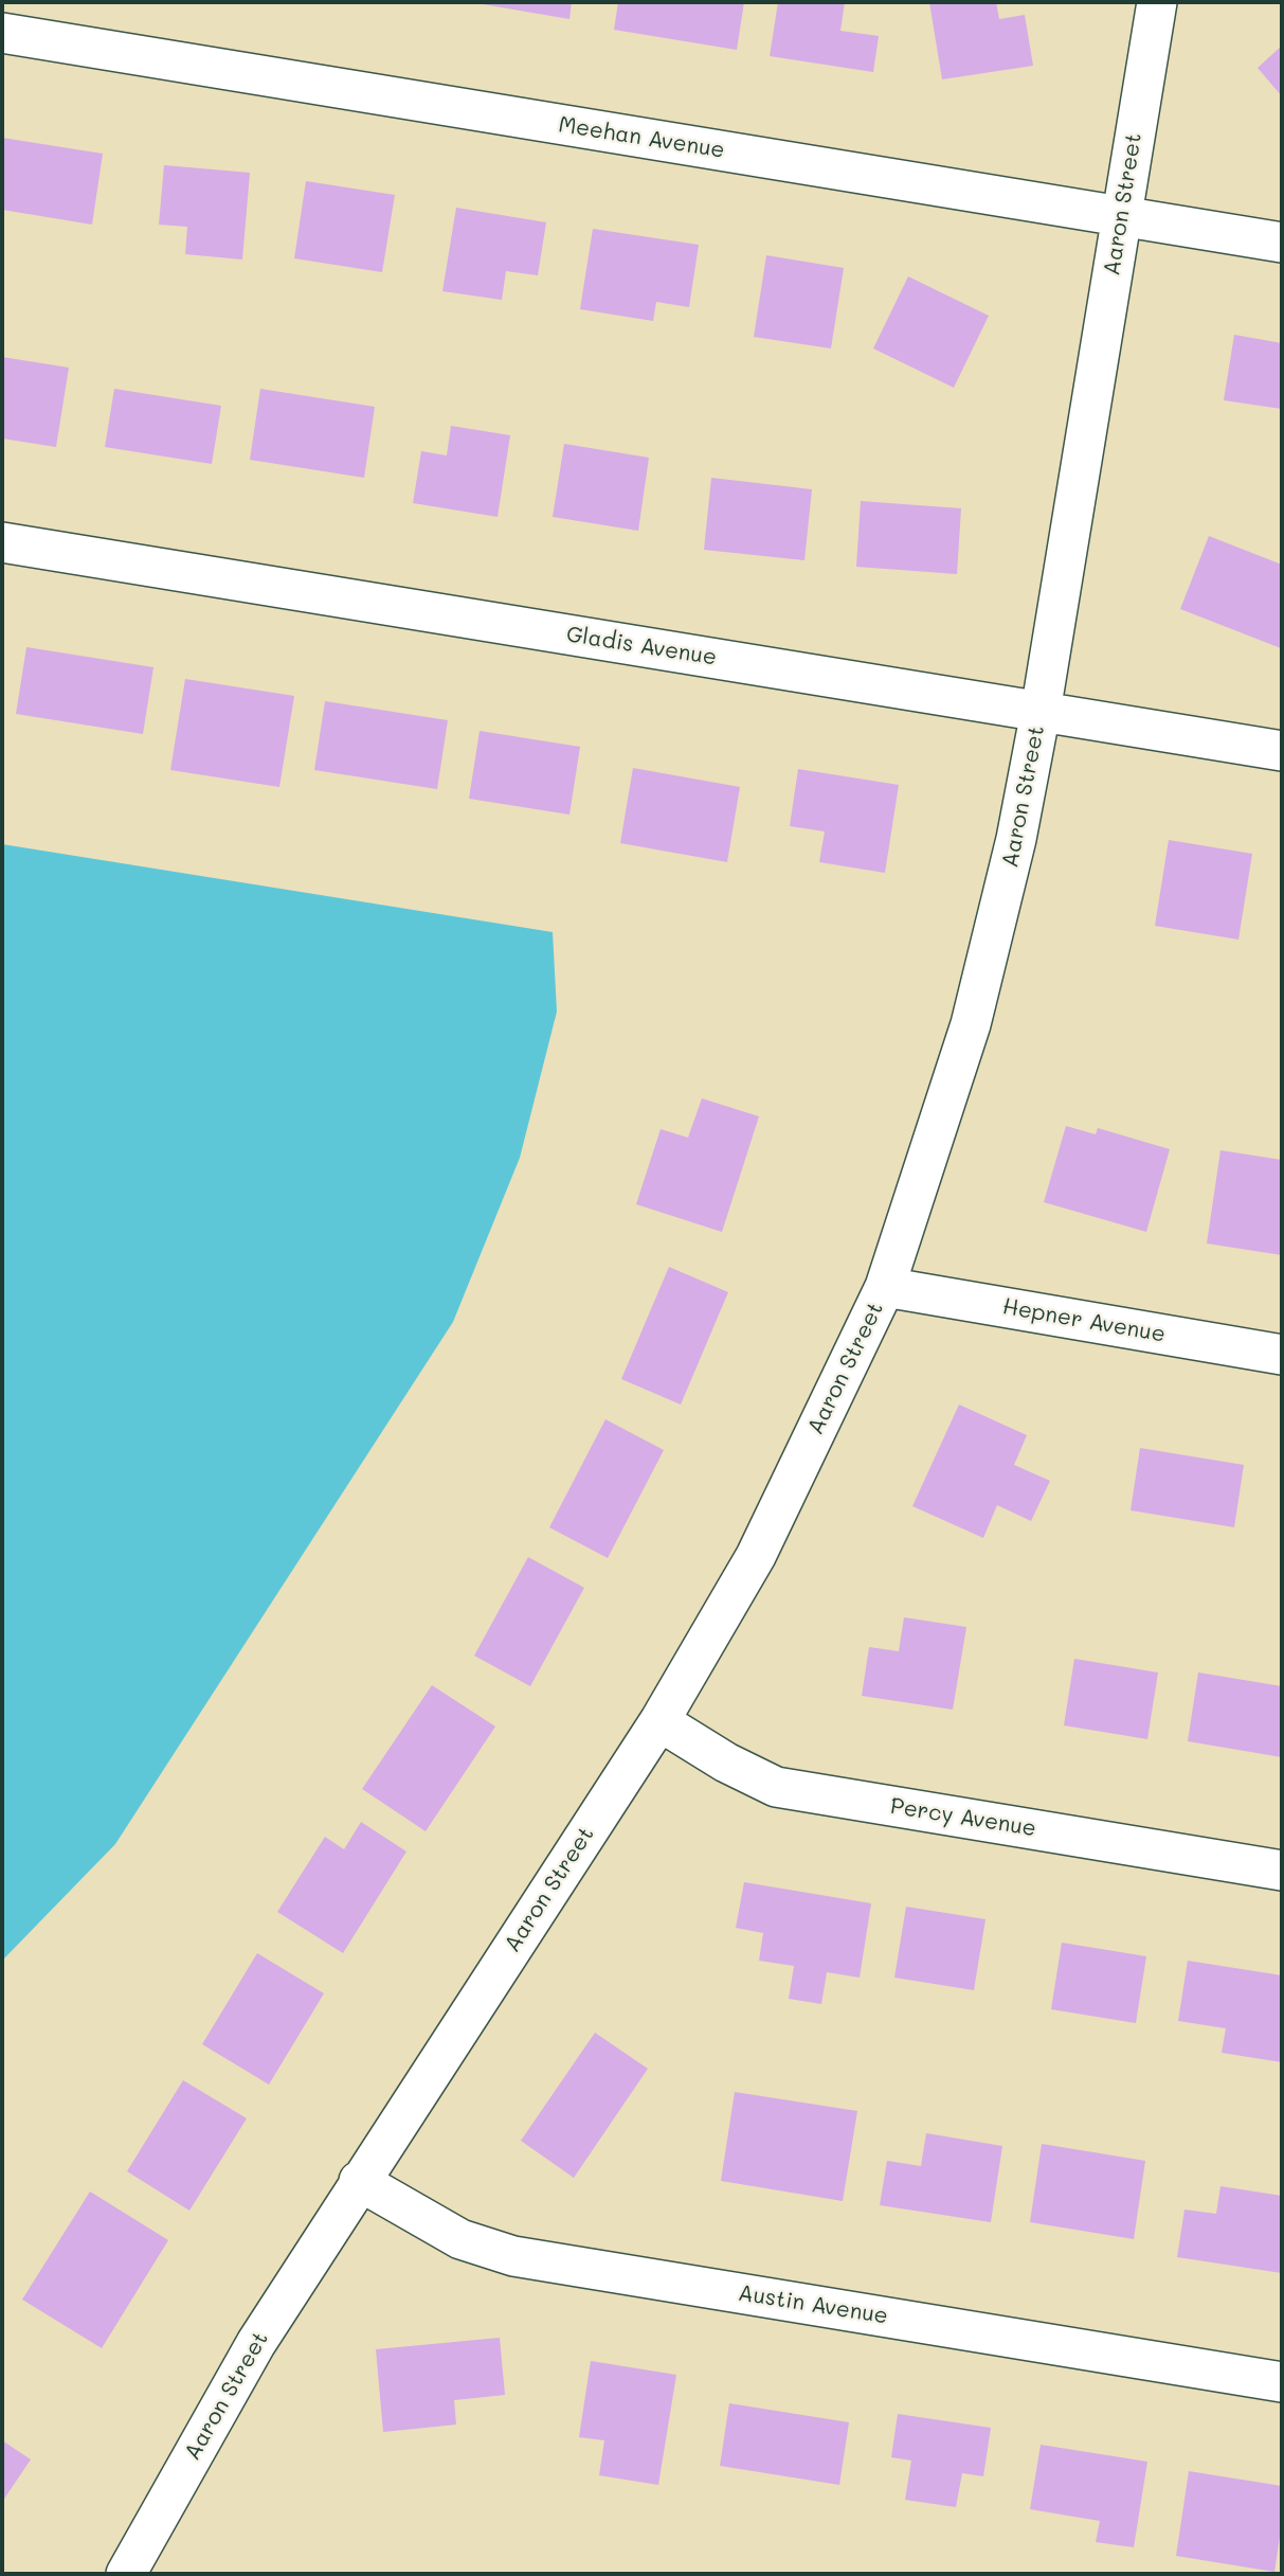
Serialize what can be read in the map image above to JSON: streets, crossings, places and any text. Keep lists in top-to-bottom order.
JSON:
{
  "streets": {
    "street": [
      "Meehan Avenue",
      "Aaron Street",
      "Gladis Avenue",
      "Hepner Avenue",
      "Percy Avenue",
      "Austin Avenue"
    ]
  },
  "crossings": [
    ["Meehan Avenue", "Aaron Street"],
    ["Aaron Street", "Gladis Avenue"],
    ["Aaron Street", "Hepner Avenue"],
    ["Aaron Street", "Percy Avenue"],
    ["Aaron Street", "Austin Avenue"]
  ]
}
